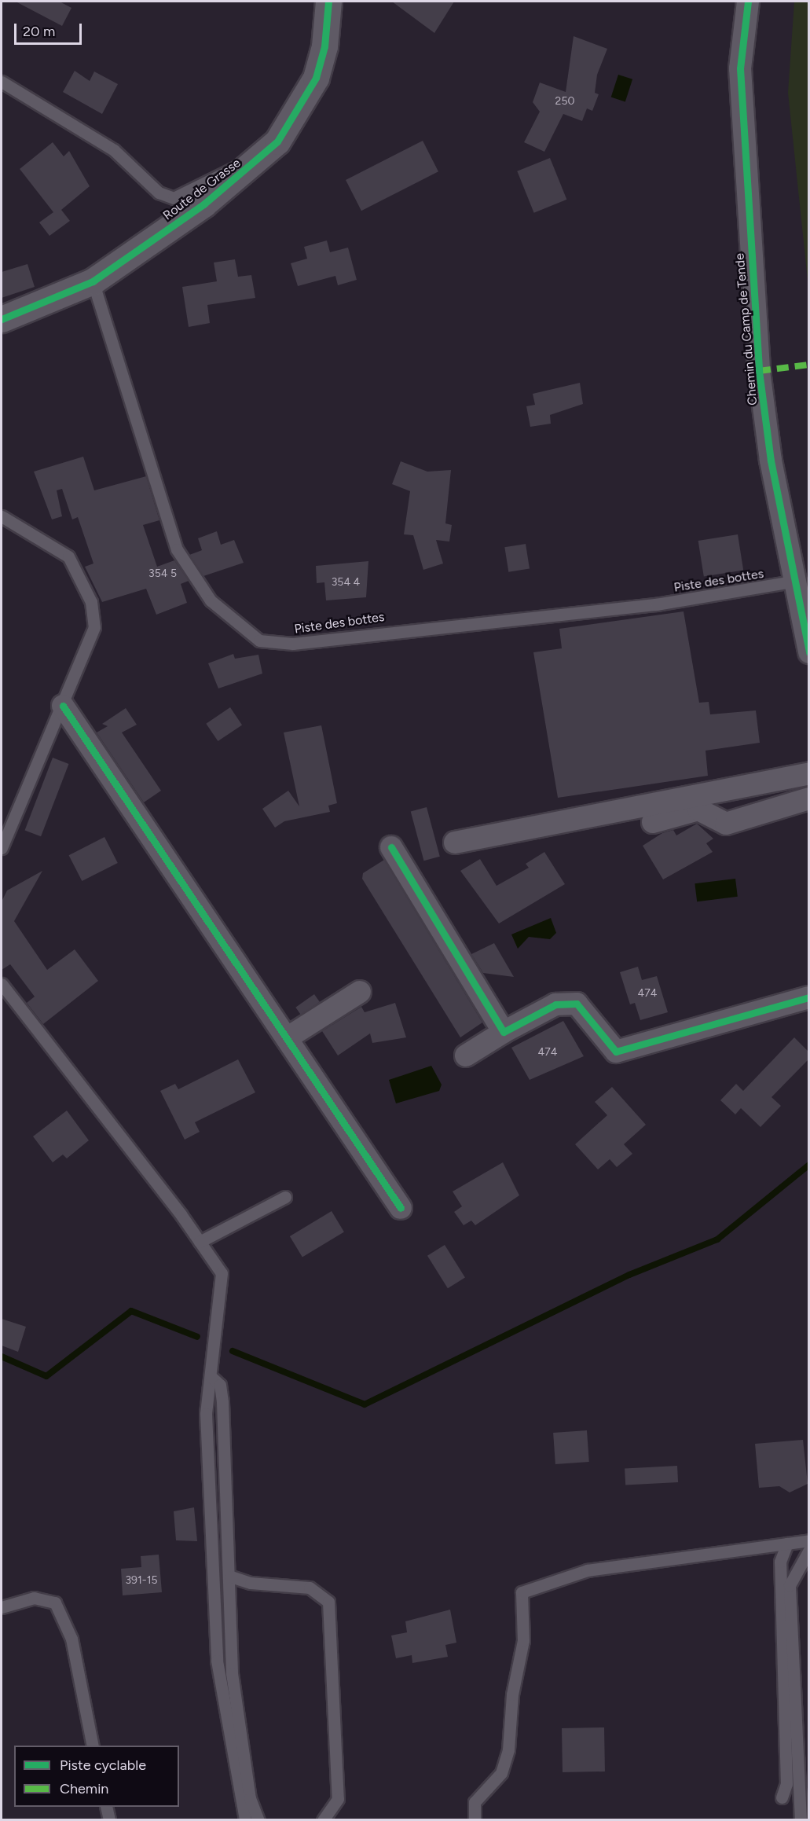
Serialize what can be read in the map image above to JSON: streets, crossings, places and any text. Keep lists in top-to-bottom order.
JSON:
{
  "streets": {
    "street": ["Route de Grasse", "Chemin du Camp de Tende"],
    "lane": ["Piste des bottes"]
  },
  "crossings": [
    ["Route de Grasse", "Piste des bottes"],
    ["Chemin du Camp de Tende", "Piste des bottes"]
  ],
  "house_numbers": [
    "250",
    "354 5",
    "354 4",
    "474",
    "474",
    "391-15"
  ],
  "legend": ["Piste cyclable", "Chemin"],
  "scale_bar": "20 m"
}
